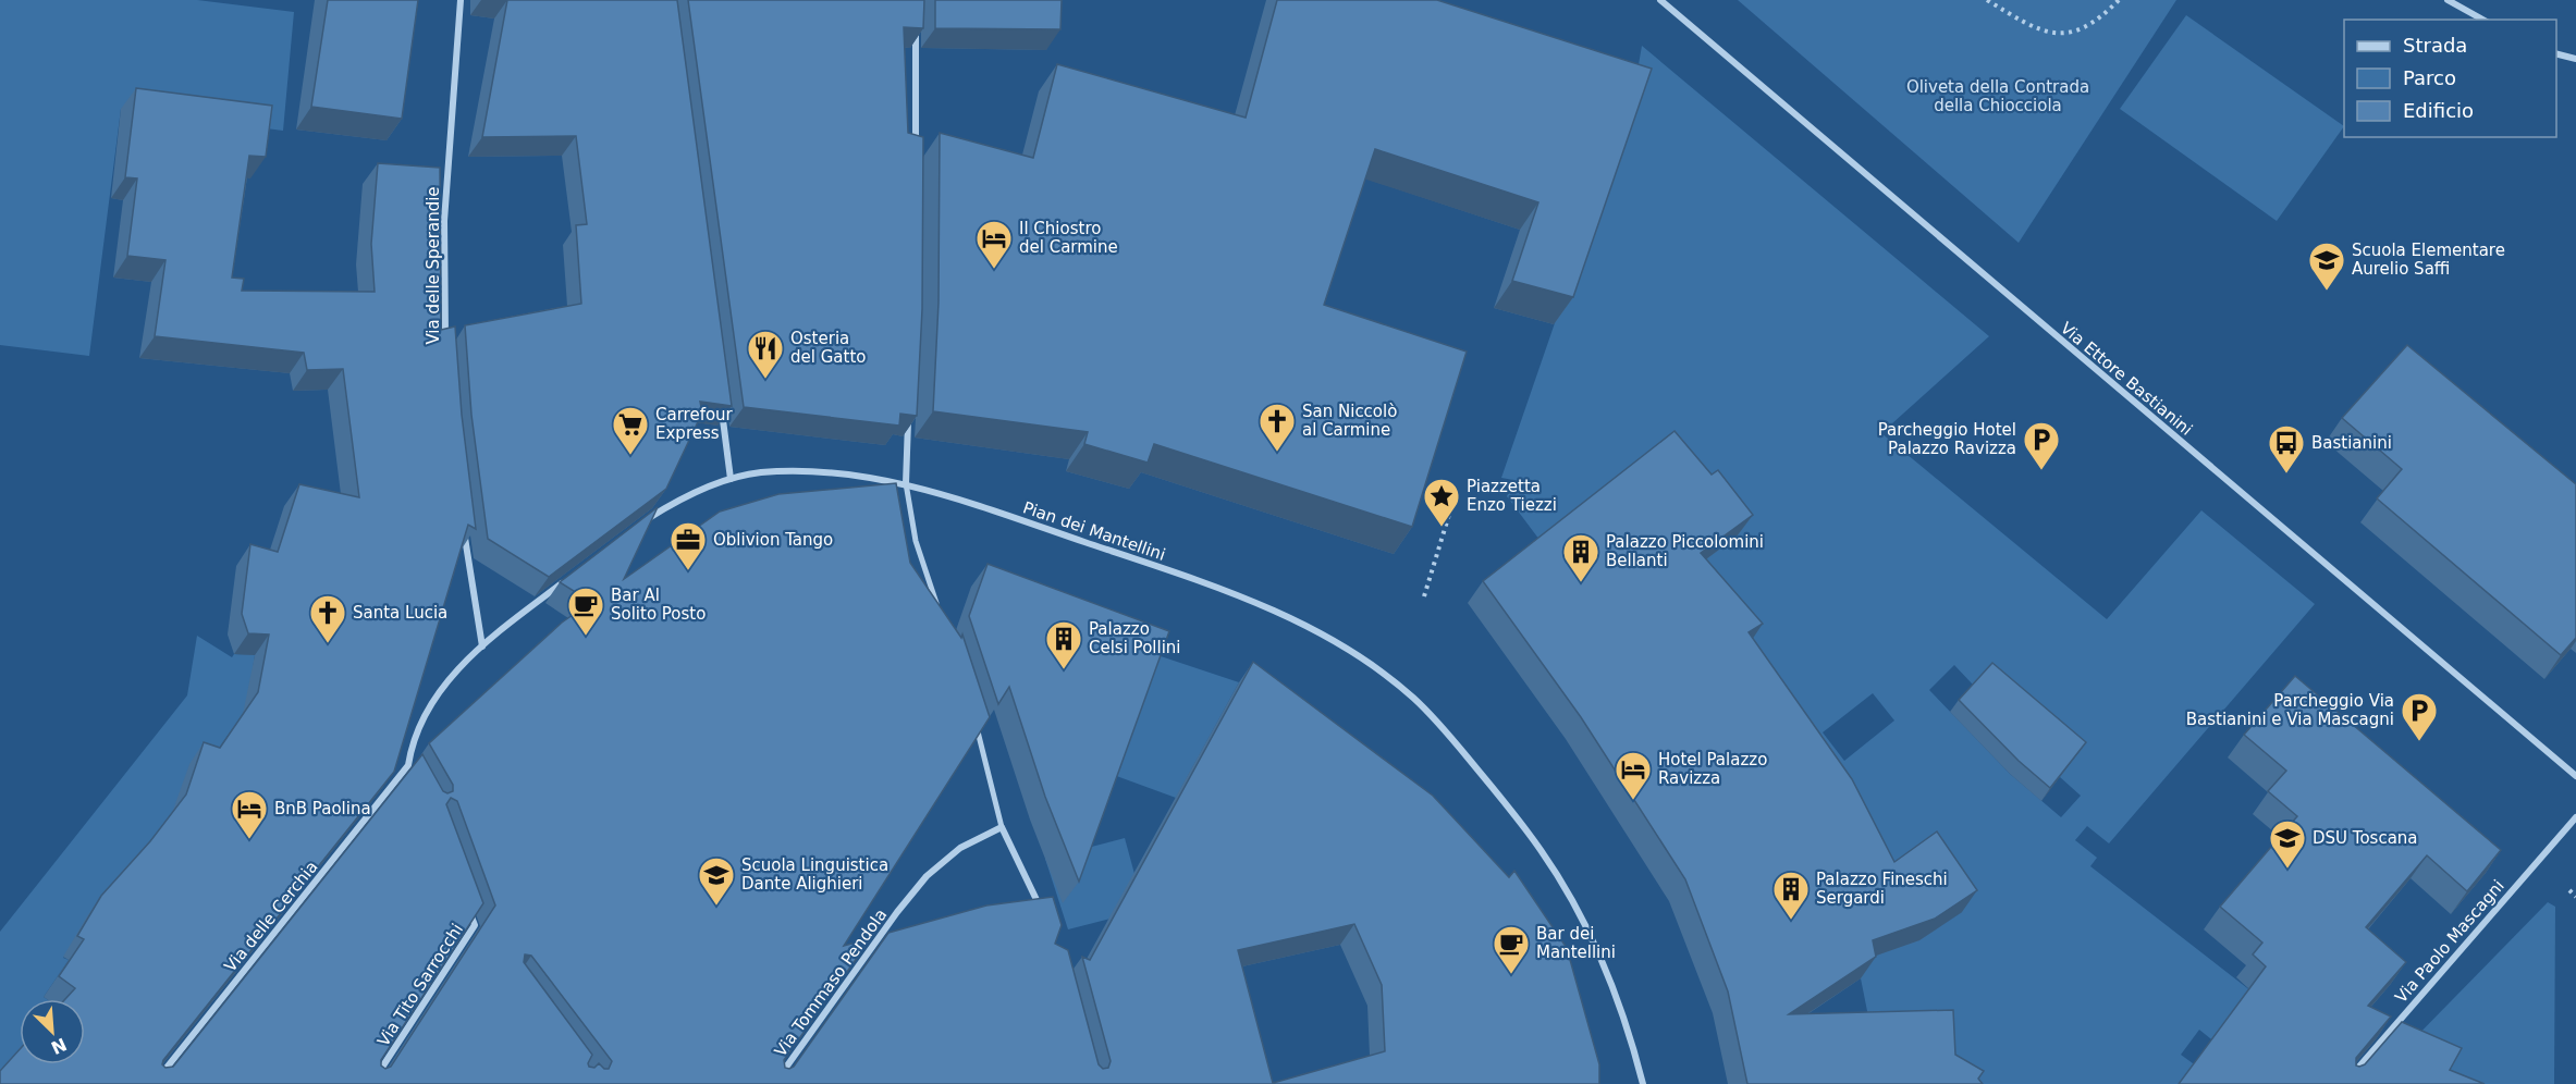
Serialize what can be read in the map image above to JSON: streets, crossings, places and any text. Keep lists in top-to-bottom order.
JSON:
{
  "streets": {
    "street": [
      "Via delle Sperandie",
      "Via Ettore Bastianini",
      "Pian dei Mantellini",
      "Via delle Cerchia",
      "Via Paolo Mascagni",
      "Via Tommaso Pendola",
      "Via Tito Sarrocchi"
    ]
  },
  "parks": ["Oliveta della Contrada della Chiocciola"],
  "places": {
    "hotel": ["Il Chiostro del Carmine", "Hotel Palazzo Ravizza", "BnB Paolina"],
    "school or university": ["Scuola Elementare Aurelio Saffi", "DSU Toscana", "Scuola Linguistica Dante Alighieri"],
    "restaurant": ["Osteria del Gatto"],
    "church": ["San Niccolò al Carmine", "Santa Lucia"],
    "supermarket": ["Carrefour Express"],
    "parking": ["Parcheggio Hotel Palazzo Ravizza", "Parcheggio Via Bastianini e Via Mascagni"],
    "bus stop": ["Bastianini"],
    "place": ["Piazzetta Enzo Tiezzi"],
    "office": ["Oblivion Tango"],
    "building": ["Palazzo Piccolomini Bellanti", "Palazzo Celsi Pollini", "Palazzo Fineschi Sergardi"],
    "cafe": ["Bar Al Solito Posto", "Bar dei Mantellini"]
  },
  "legend": ["Strada", "Parco", "Edificio"],
  "north": "bottom right"
}
